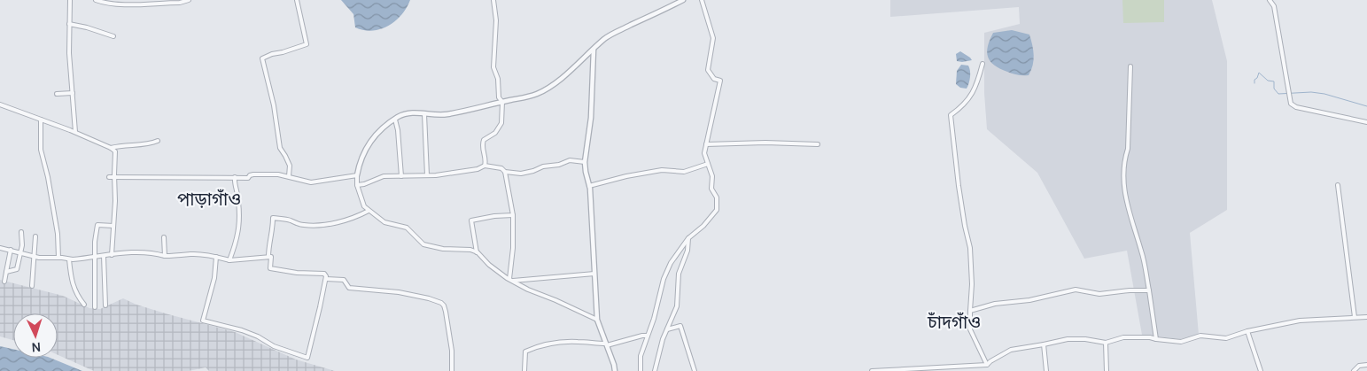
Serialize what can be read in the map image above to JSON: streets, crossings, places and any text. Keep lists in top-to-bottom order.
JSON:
{
  "districts": ["পাড়াগাঁও", "চাঁদগাঁও"],
  "north": "bottom"
}
